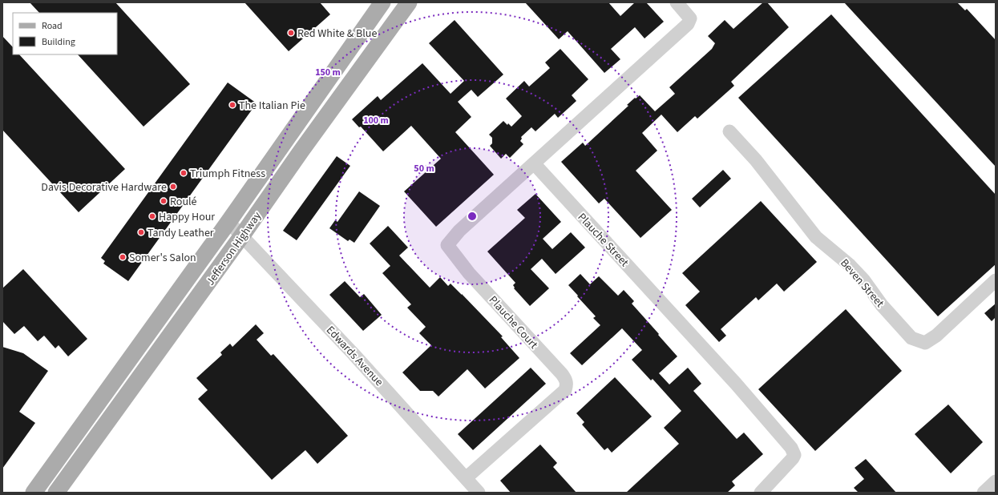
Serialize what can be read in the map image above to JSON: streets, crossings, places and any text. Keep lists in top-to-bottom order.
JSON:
{
  "streets": {
    "main road": ["Jefferson Highway"],
    "street": [
      "Plauche Street",
      "Beven Street",
      "Plauche Court",
      "Edwards Avenue"
    ]
  },
  "crossings": [
    ["Plauche Street", "Plauche Court"],
    ["Jefferson Highway", "Edwards Avenue"],
    ["Plauche Court", "Edwards Avenue"]
  ],
  "places": [
    "Red White & Blue",
    "The Italian Pie",
    "Triumph Fitness",
    "Davis Decorative Hardware",
    "Roulé",
    "Happy Hour",
    "Tandy Leather",
    "Somer's Salon"
  ],
  "legend": ["Road", "Building"],
  "rings": ["150 m", "100 m", "50 m"]
}
